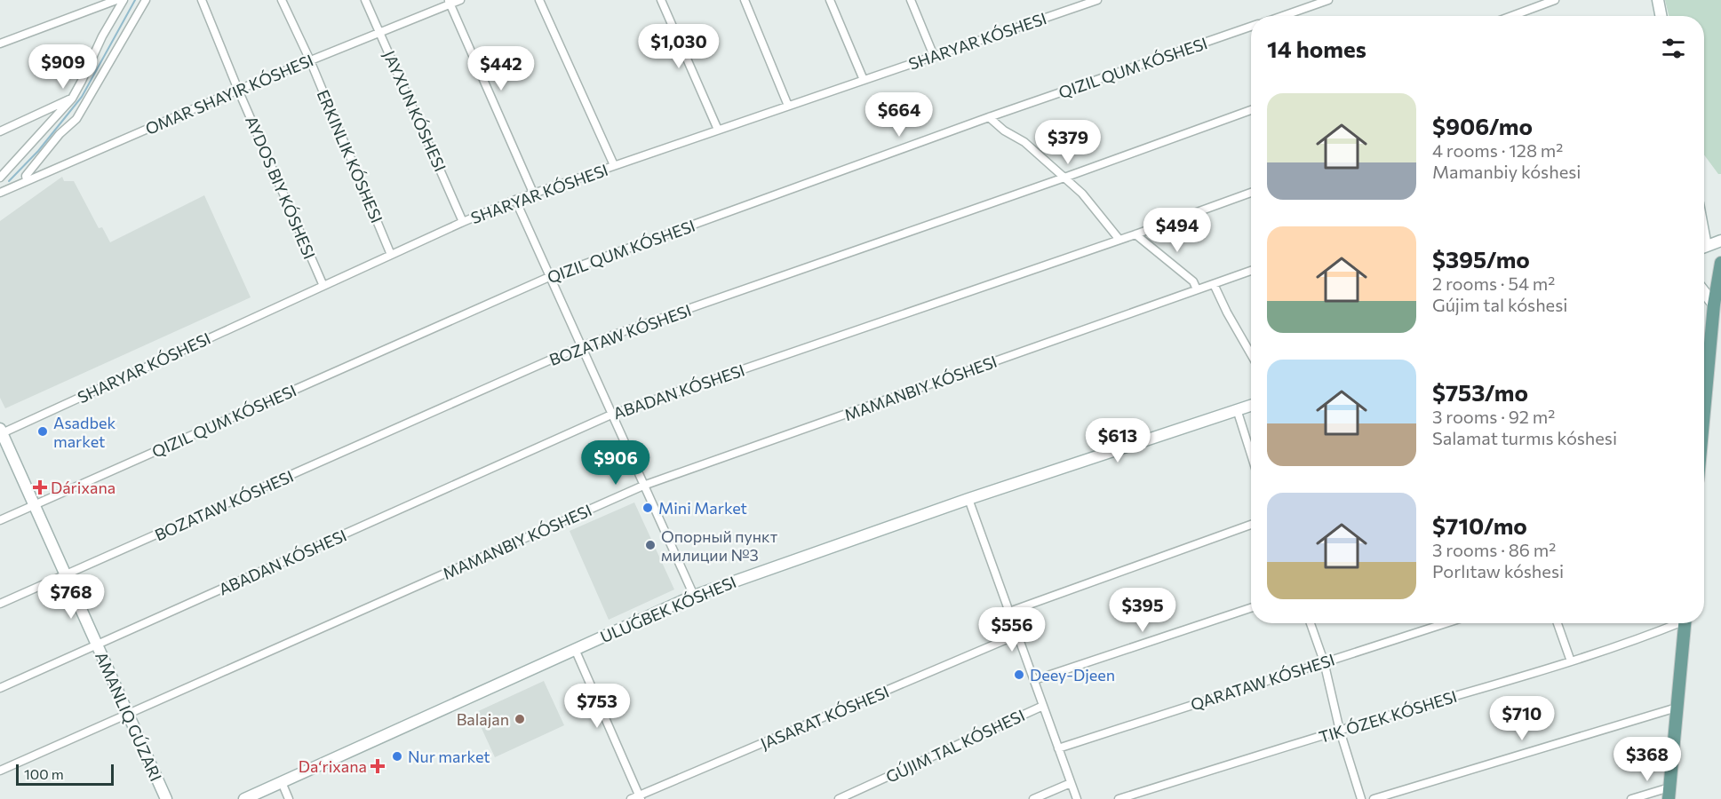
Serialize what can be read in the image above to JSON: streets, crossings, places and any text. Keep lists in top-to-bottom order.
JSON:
{
  "streets": {
    "street": [
      "SHARYAR KÓSHESI",
      "JAYXUN KÓSHESI",
      "ERKINLIK KÓSHESI",
      "AYDOS BIY KÓSHESI",
      "BOZATAW KÓSHESI",
      "MAMANBIY KÓSHESI",
      "ABADAN KÓSHESI",
      "ULUǴBEK KÓSHESI",
      "QARATAW KÓSHESI",
      "TIK ÓZEK KÓSHESI",
      "JASARAT KÓSHESI",
      "GÚJIM TAL KÓSHESI"
    ]
  },
  "crossings": [
    ["SHARYAR KÓSHESI", "JAYXUN KÓSHESI"],
    ["SHARYAR KÓSHESI", "ERKINLIK KÓSHESI"],
    ["SHARYAR KÓSHESI", "AYDOS BIY KÓSHESI"]
  ],
  "places": {
    "other": [
      "Asadbek market",
      "Mini Market",
      "Опорный пункт милиции №3",
      "Deey-Djeen",
      "Balajan",
      "Nur market"
    ],
    "health": ["Dárixana", "Daʻrixana"]
  },
  "scale_bar": "100 m",
  "page": {
    "heading": "14 homes",
    "price": [
      "$1,030",
      "$909",
      "$442",
      "$664",
      "$379",
      "$494",
      "$613",
      "$906",
      "$768",
      "$395",
      "$556",
      "$753",
      "$710",
      "$368"
    ],
    "list": [
      {
        "name": "$906/mo",
        "note": "4 rooms · 128 m² · Mamanbiy kóshesi"
      },
      {
        "name": "$395/mo",
        "note": "2 rooms · 54 m² · Gújim tal kóshesi"
      },
      {
        "name": "$753/mo",
        "note": "3 rooms · 92 m² · Salamat turmıs kóshesi"
      },
      {
        "name": "$710/mo",
        "note": "3 rooms · 86 m² · Porlıtaw kóshesi"
      }
    ],
    "scale": "100 m"
  }
}
